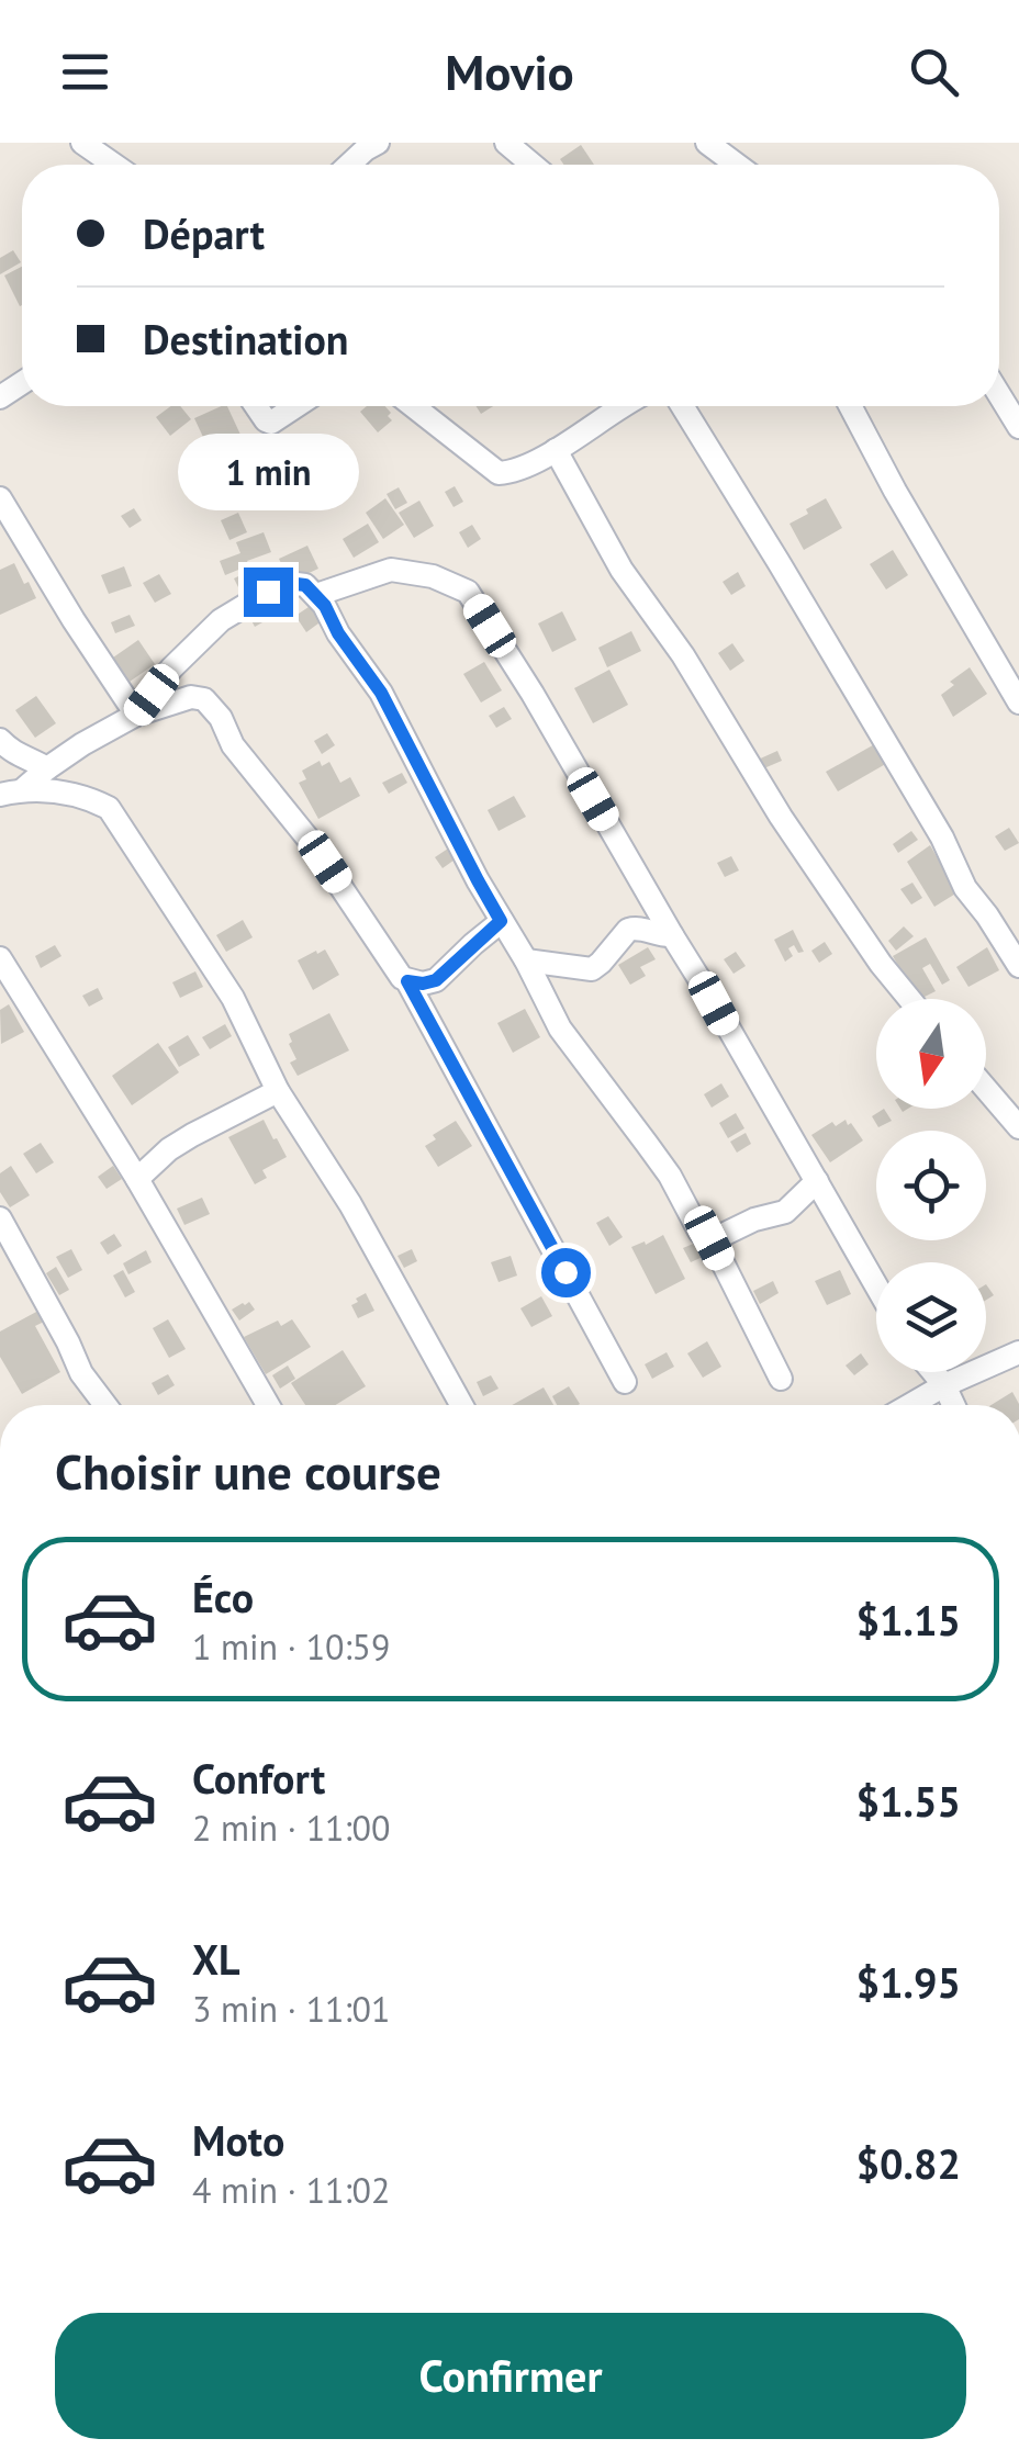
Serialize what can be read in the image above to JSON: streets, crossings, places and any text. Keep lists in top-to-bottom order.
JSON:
{
  "north": "bottom",
  "page": {
    "header": "Movio",
    "banner": ["Départ", "Destination"],
    "bubble": "1 min",
    "heading": "Choisir une course",
    "list": [
      {
        "name": "Éco",
        "note": "1 min · 10:59",
        "value": "$1.15"
      },
      {
        "name": "Confort",
        "note": "2 min · 11:00",
        "value": "$1.55"
      },
      {
        "name": "XL",
        "note": "3 min · 11:01",
        "value": "$1.95"
      },
      {
        "name": "Moto",
        "note": "4 min · 11:02",
        "value": "$0.82"
      }
    ],
    "buttons": "Confirmer"
  }
}
